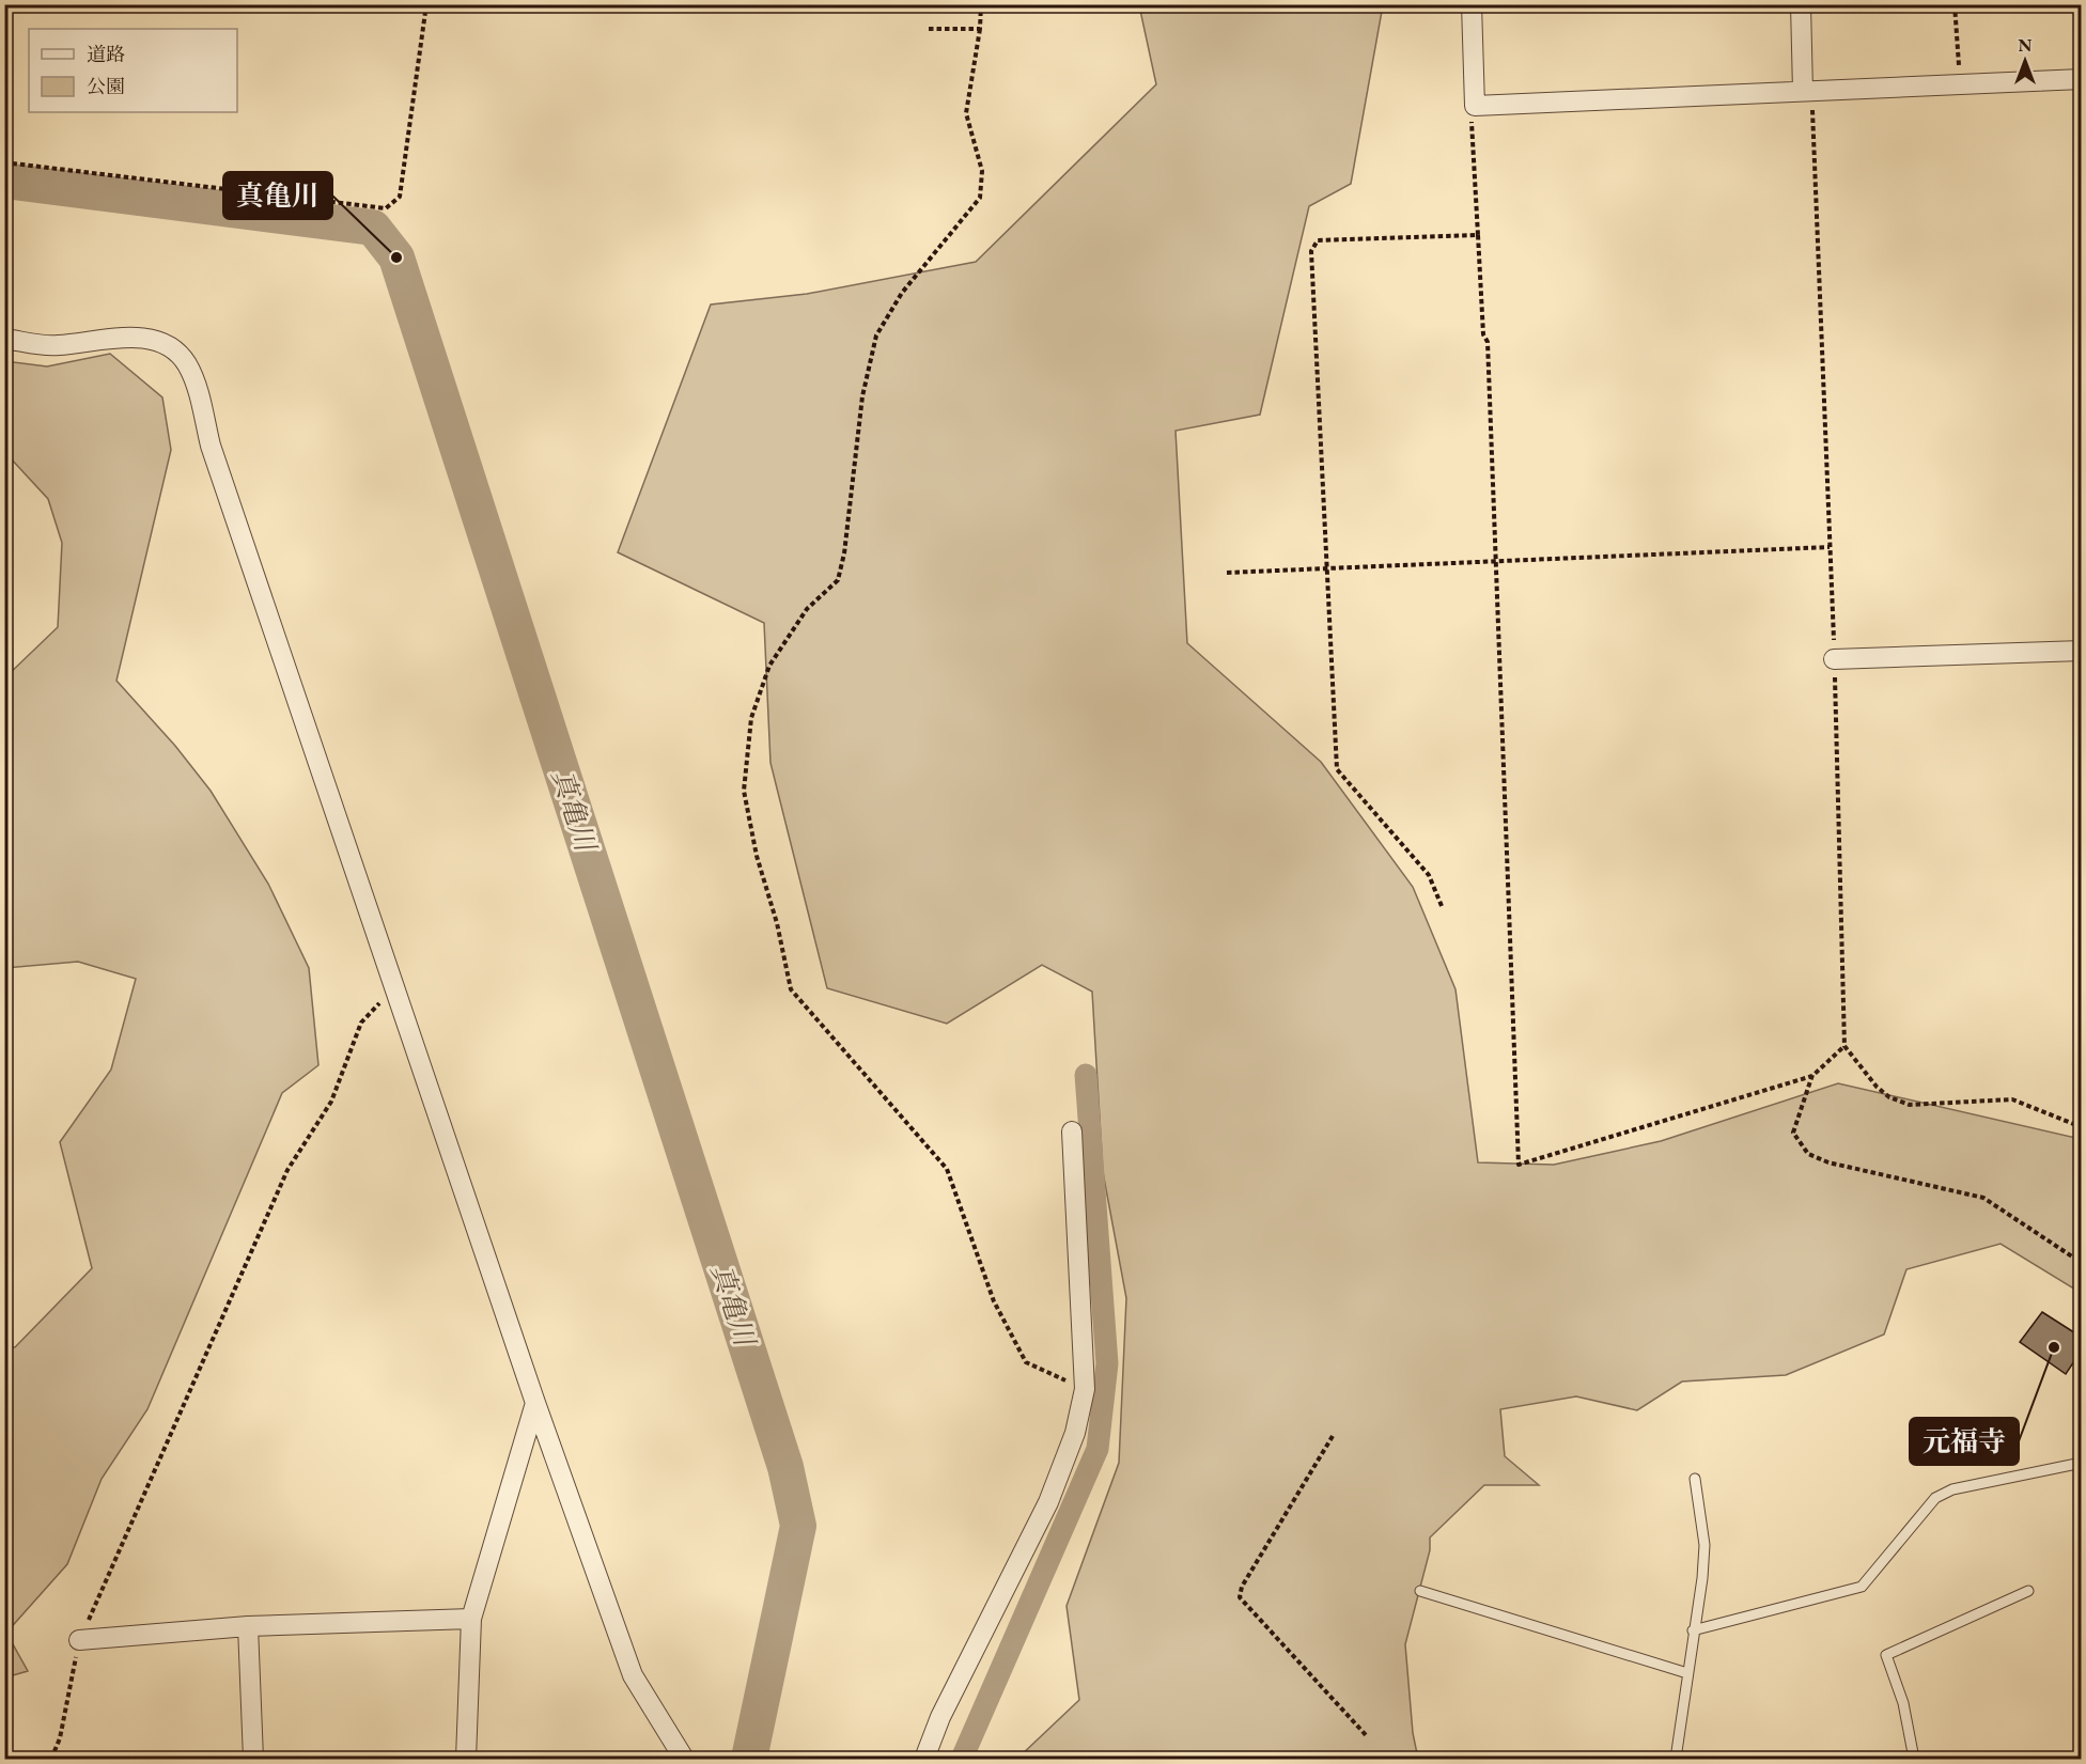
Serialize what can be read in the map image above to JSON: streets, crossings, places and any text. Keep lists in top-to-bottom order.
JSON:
{
  "water": ["真亀川"],
  "places": ["真亀川", "元福寺"],
  "legend": ["道路", "公園"],
  "north": "top"
}
